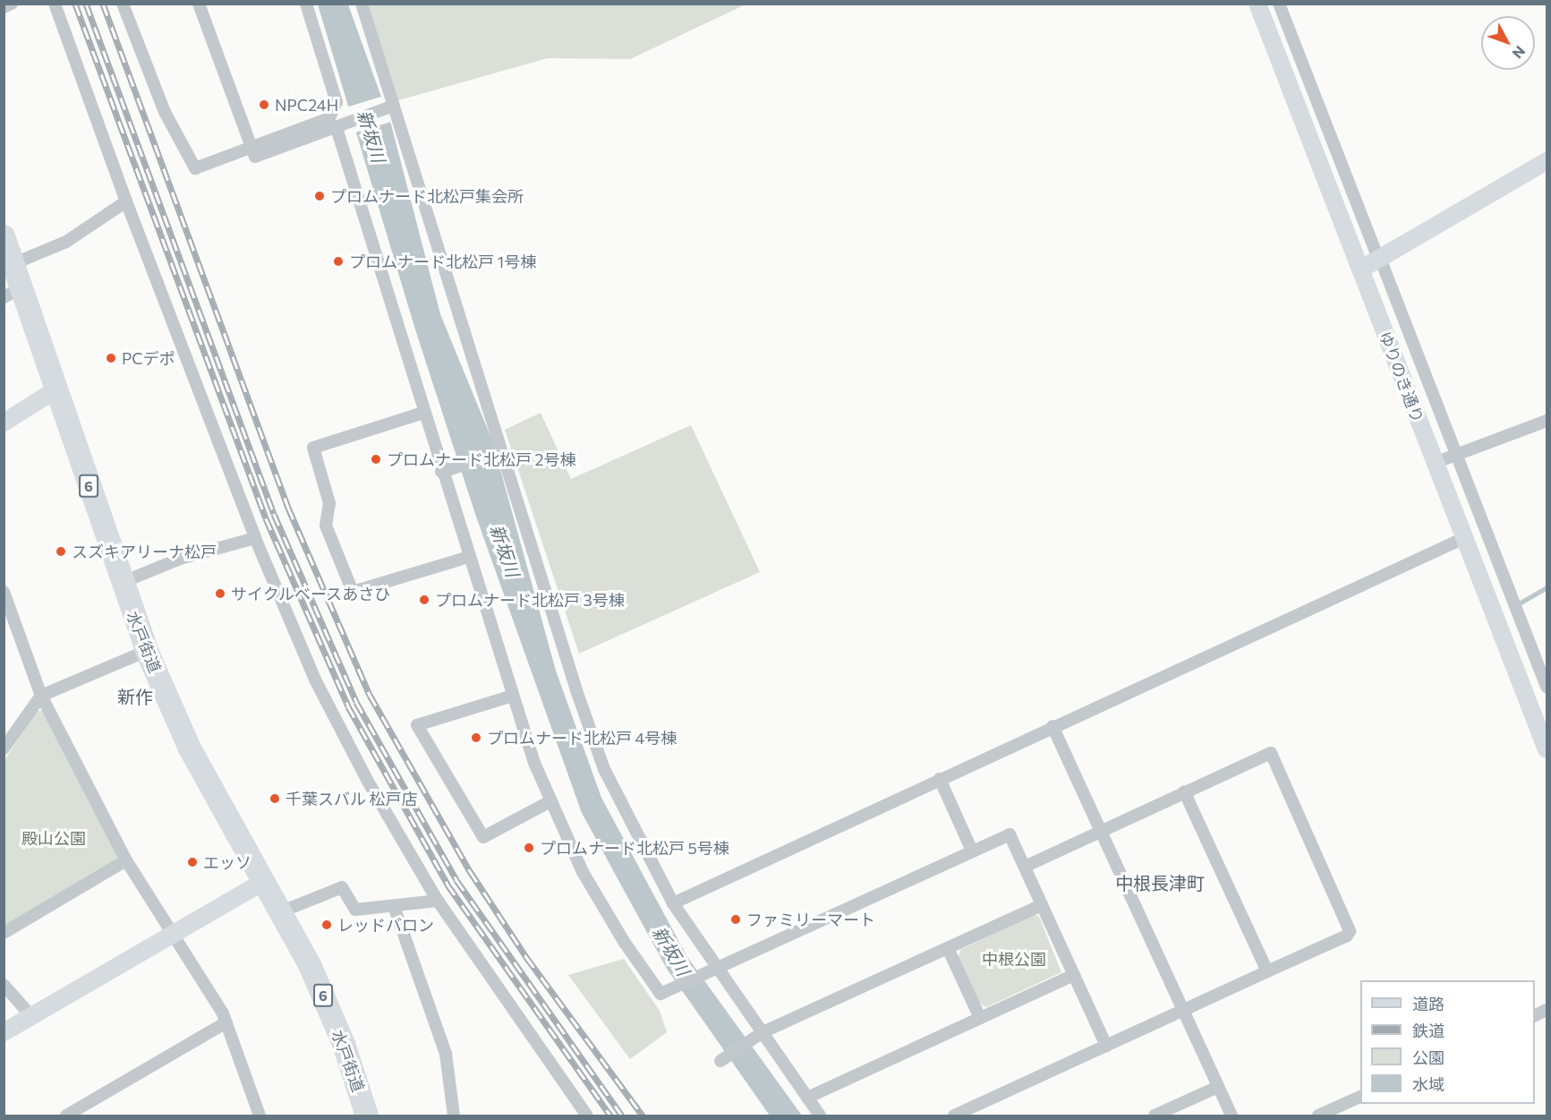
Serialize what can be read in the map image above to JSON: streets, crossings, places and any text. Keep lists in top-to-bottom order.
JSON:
{
  "streets": {
    "highway": ["6", "水戸街道"],
    "street": ["ゆりのき通り"]
  },
  "districts": ["新作", "中根長津町"],
  "water": ["新坂川"],
  "parks": ["殿山公園", "中根公園"],
  "places": [
    "NPC24H",
    "プロムナード北松戸集会所",
    "プロムナード北松戸 1号棟",
    "PCデポ",
    "プロムナード北松戸 2号棟",
    "スズキアリーナ松戸",
    "サイクルベースあさひ",
    "プロムナード北松戸 3号棟",
    "プロムナード北松戸 4号棟",
    "千葉スバル 松戸店",
    "プロムナード北松戸 5号棟",
    "エッソ",
    "ファミリーマート",
    "レッドバロン"
  ],
  "legend": [
    "道路",
    "鉄道",
    "公園",
    "水域"
  ],
  "north": "bottom right"
}
